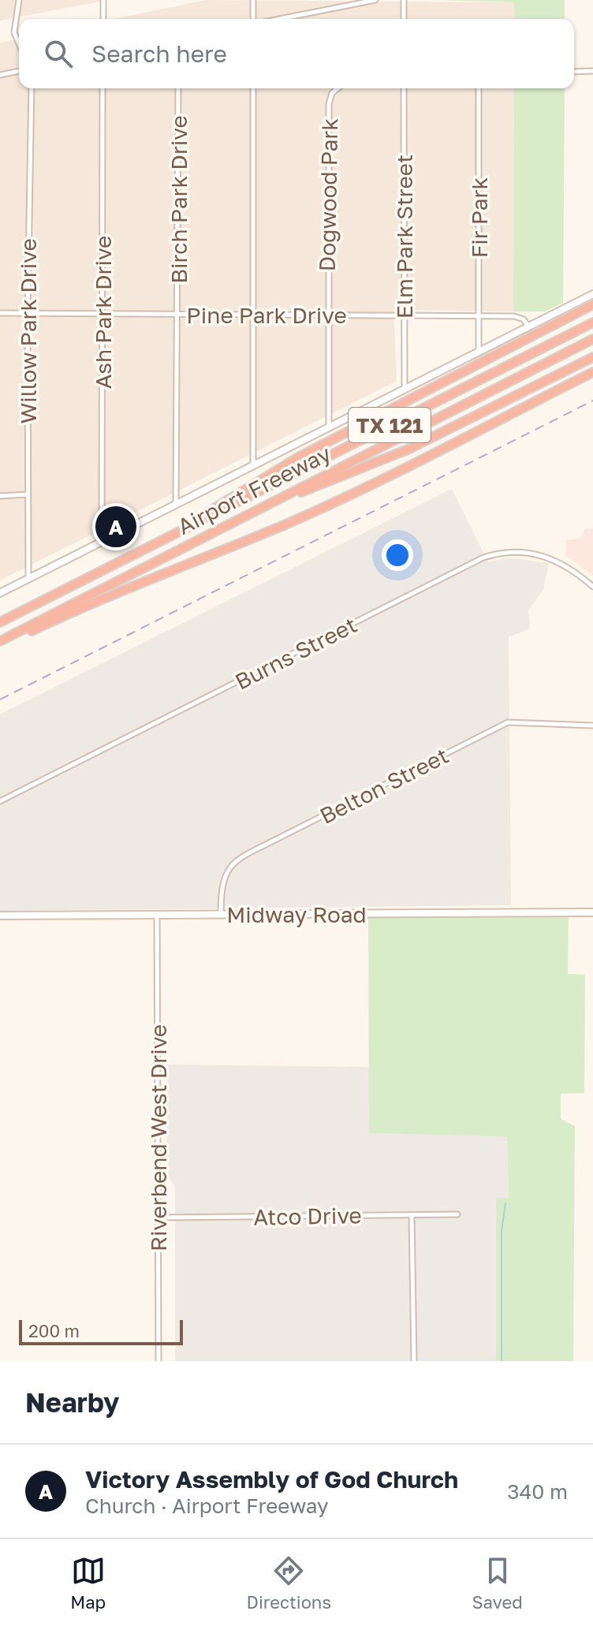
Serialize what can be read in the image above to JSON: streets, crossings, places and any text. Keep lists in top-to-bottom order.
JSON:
{
  "streets": {
    "highway": ["TX 121", "Airport Freeway"],
    "main road": ["Midway Road"],
    "street": [
      "Dogwood Park",
      "Birch Park Drive",
      "Fir Park",
      "Elm Park Street",
      "Ash Park Drive",
      "Pine Park Drive",
      "Willow Park Drive",
      "Burns Street",
      "Belton Street",
      "Riverbend West Drive",
      "Atco Drive"
    ]
  },
  "crossings": [
    ["Dogwood Park", "Pine Park Drive"],
    ["Dogwood Park", "Airport Freeway"],
    ["Birch Park Drive", "Pine Park Drive"],
    ["Birch Park Drive", "Airport Freeway"],
    ["Fir Park", "Pine Park Drive"],
    ["Fir Park", "Airport Freeway"],
    ["Elm Park Street", "Pine Park Drive"],
    ["Elm Park Street", "Airport Freeway"],
    ["Ash Park Drive", "Pine Park Drive"],
    ["Ash Park Drive", "Airport Freeway"],
    ["Pine Park Drive", "Willow Park Drive"],
    ["Pine Park Drive", "Airport Freeway"],
    ["Willow Park Drive", "Airport Freeway"],
    ["Belton Street", "Midway Road"],
    ["Midway Road", "Riverbend West Drive"],
    ["Riverbend West Drive", "Atco Drive"]
  ],
  "scale_bar": "200 m",
  "page": {
    "search": "Search here",
    "pins": "A",
    "scale": "200 m",
    "heading": "Nearby",
    "list": [
      {
        "mark": "A",
        "name": "Victory Assembly of God Church",
        "note": "Church · Airport Freeway",
        "value": "340 m"
      }
    ],
    "nav": ["Map", "Directions", "Saved"]
  }
}
